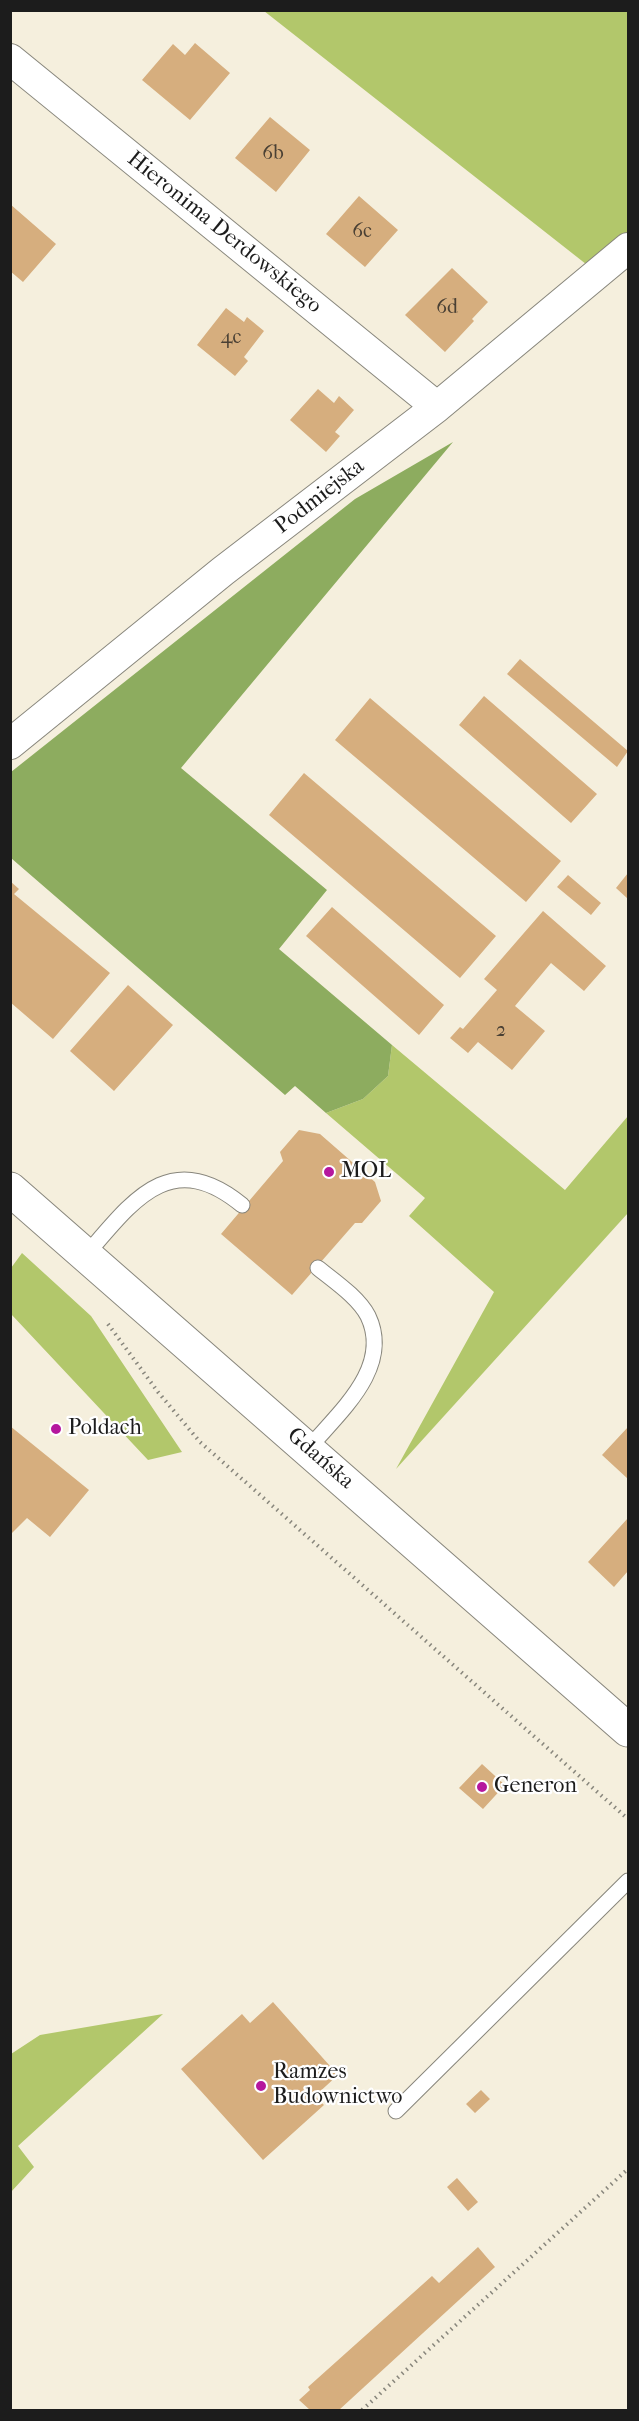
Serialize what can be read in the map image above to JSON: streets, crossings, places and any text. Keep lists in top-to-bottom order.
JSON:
{
  "streets": {
    "main road": ["Gdańska"],
    "street": ["Hieronima Derdowskiego", "Podmiejska"]
  },
  "crossings": [
    ["Hieronima Derdowskiego", "Podmiejska"]
  ],
  "places": [
    "MOL",
    "Poldach",
    "Generon",
    "Ramzes Budownictwo"
  ],
  "house_numbers": [
    "6b",
    "6c",
    "6d",
    "4c",
    "2"
  ]
}
